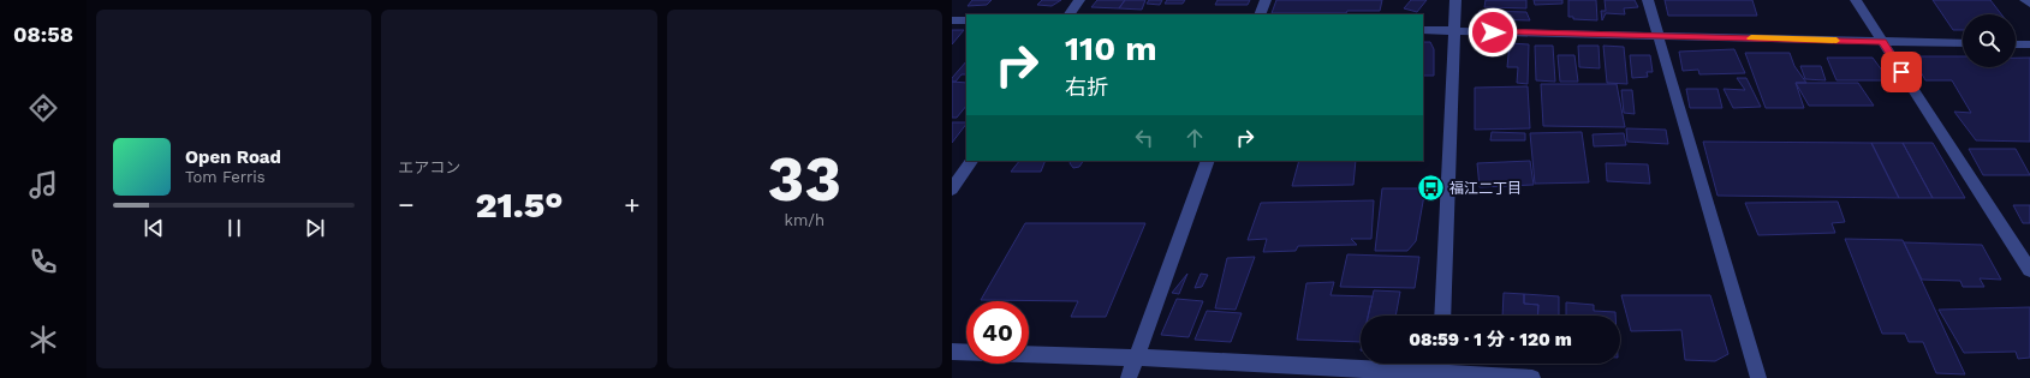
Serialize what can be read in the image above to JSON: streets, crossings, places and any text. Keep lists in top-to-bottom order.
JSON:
{
  "places": {
    "bus stop": ["福江二丁目"]
  },
  "page": {
    "tabs": "08:58",
    "tile": [
      "エアコン",
      ["33", "km/h"]
    ],
    "turn": ["110 m", "右折"],
    "song": ["Open Road", "Tom Ferris"],
    "heat": ["−", "21.5°", "+"],
    "limit": "40",
    "trip": "08:59 · 1 分 · 120 m"
  }
}
